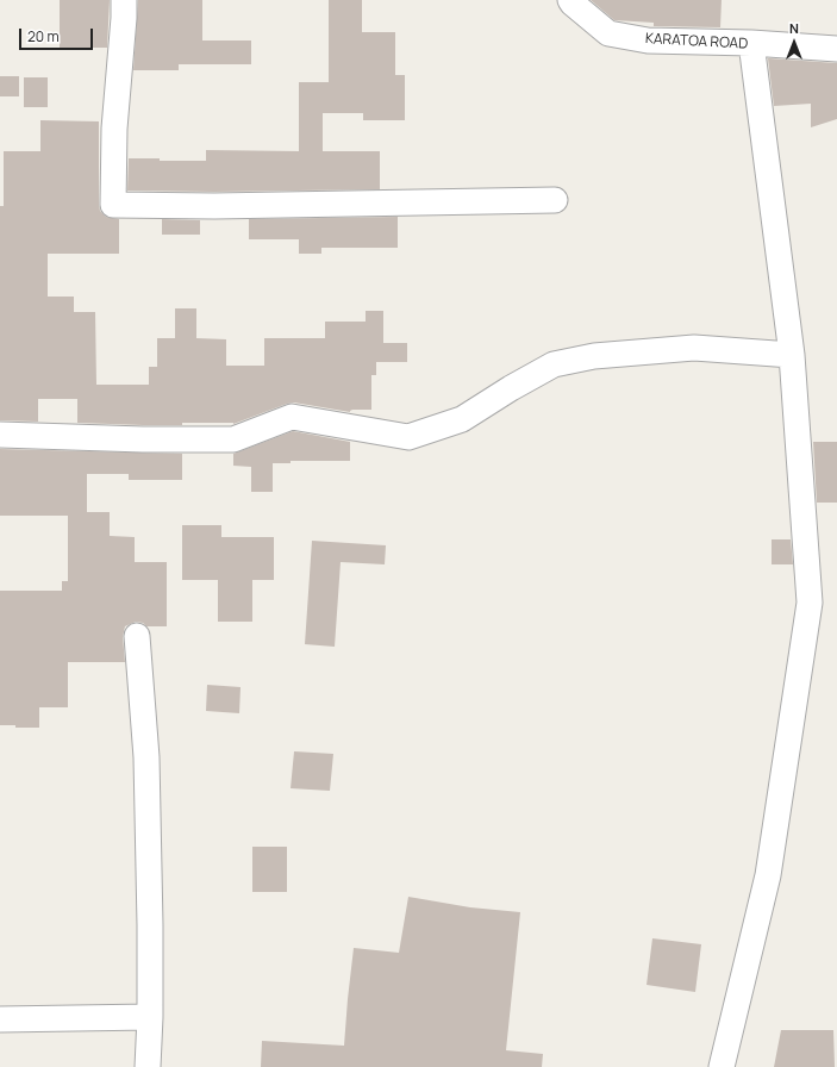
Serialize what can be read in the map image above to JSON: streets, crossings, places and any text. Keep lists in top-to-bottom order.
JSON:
{
  "streets": {
    "street": ["KARATOA ROAD"]
  },
  "scale_bar": "20 m",
  "north": "top"
}
